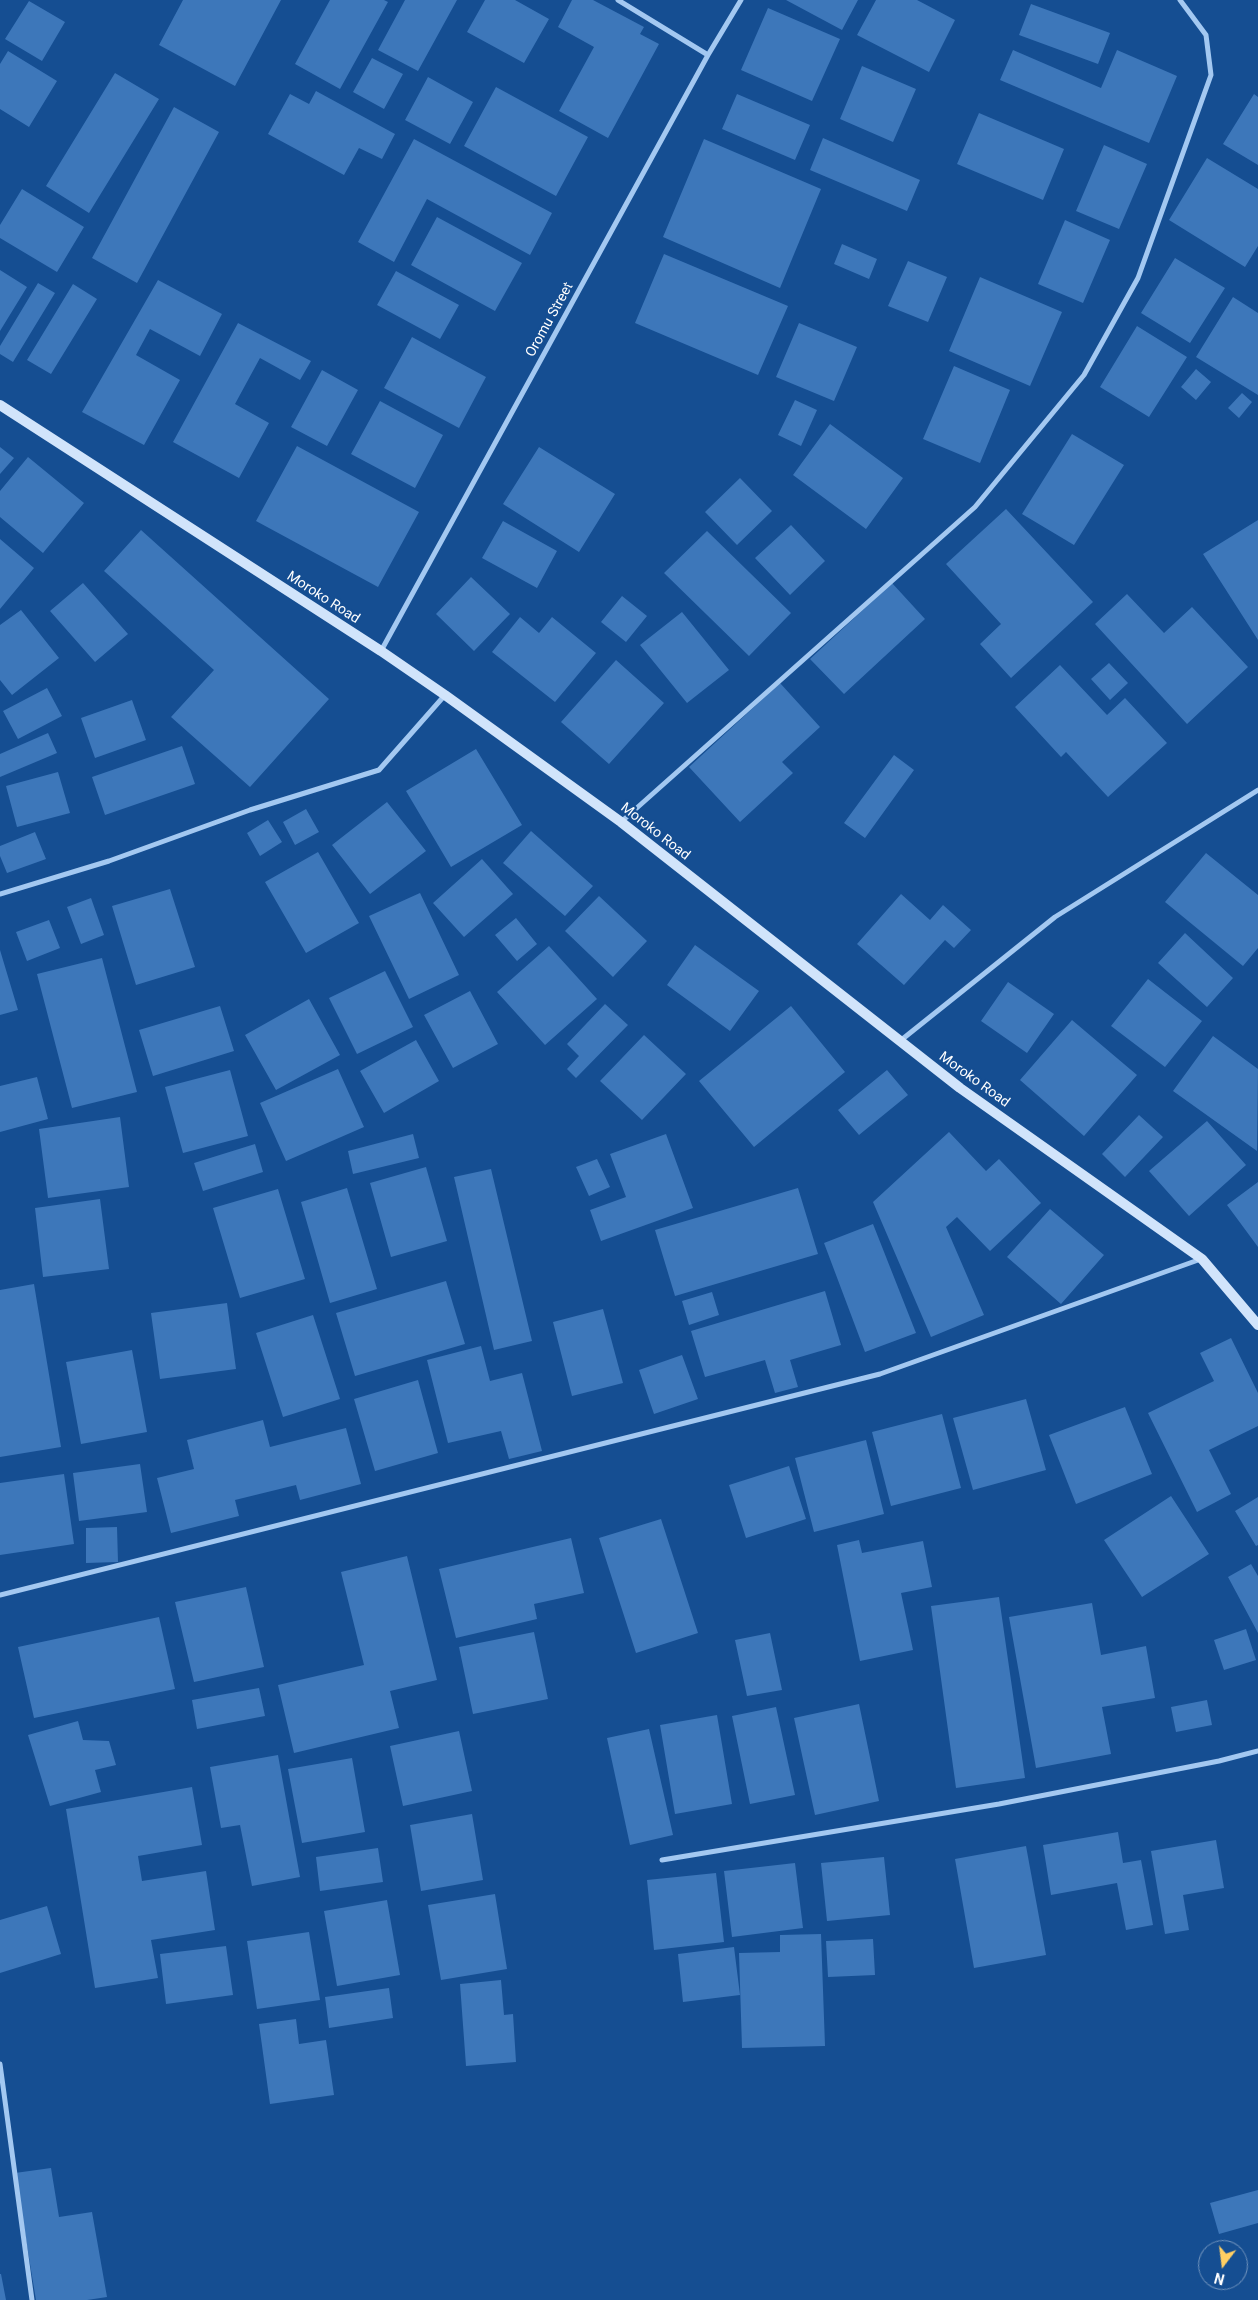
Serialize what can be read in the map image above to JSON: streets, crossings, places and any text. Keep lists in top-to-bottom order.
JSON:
{
  "streets": {
    "street": ["Oromu Street", "Moroko Road"]
  },
  "crossings": [
    ["Oromu Street", "Moroko Road"]
  ],
  "north": "bottom"
}
